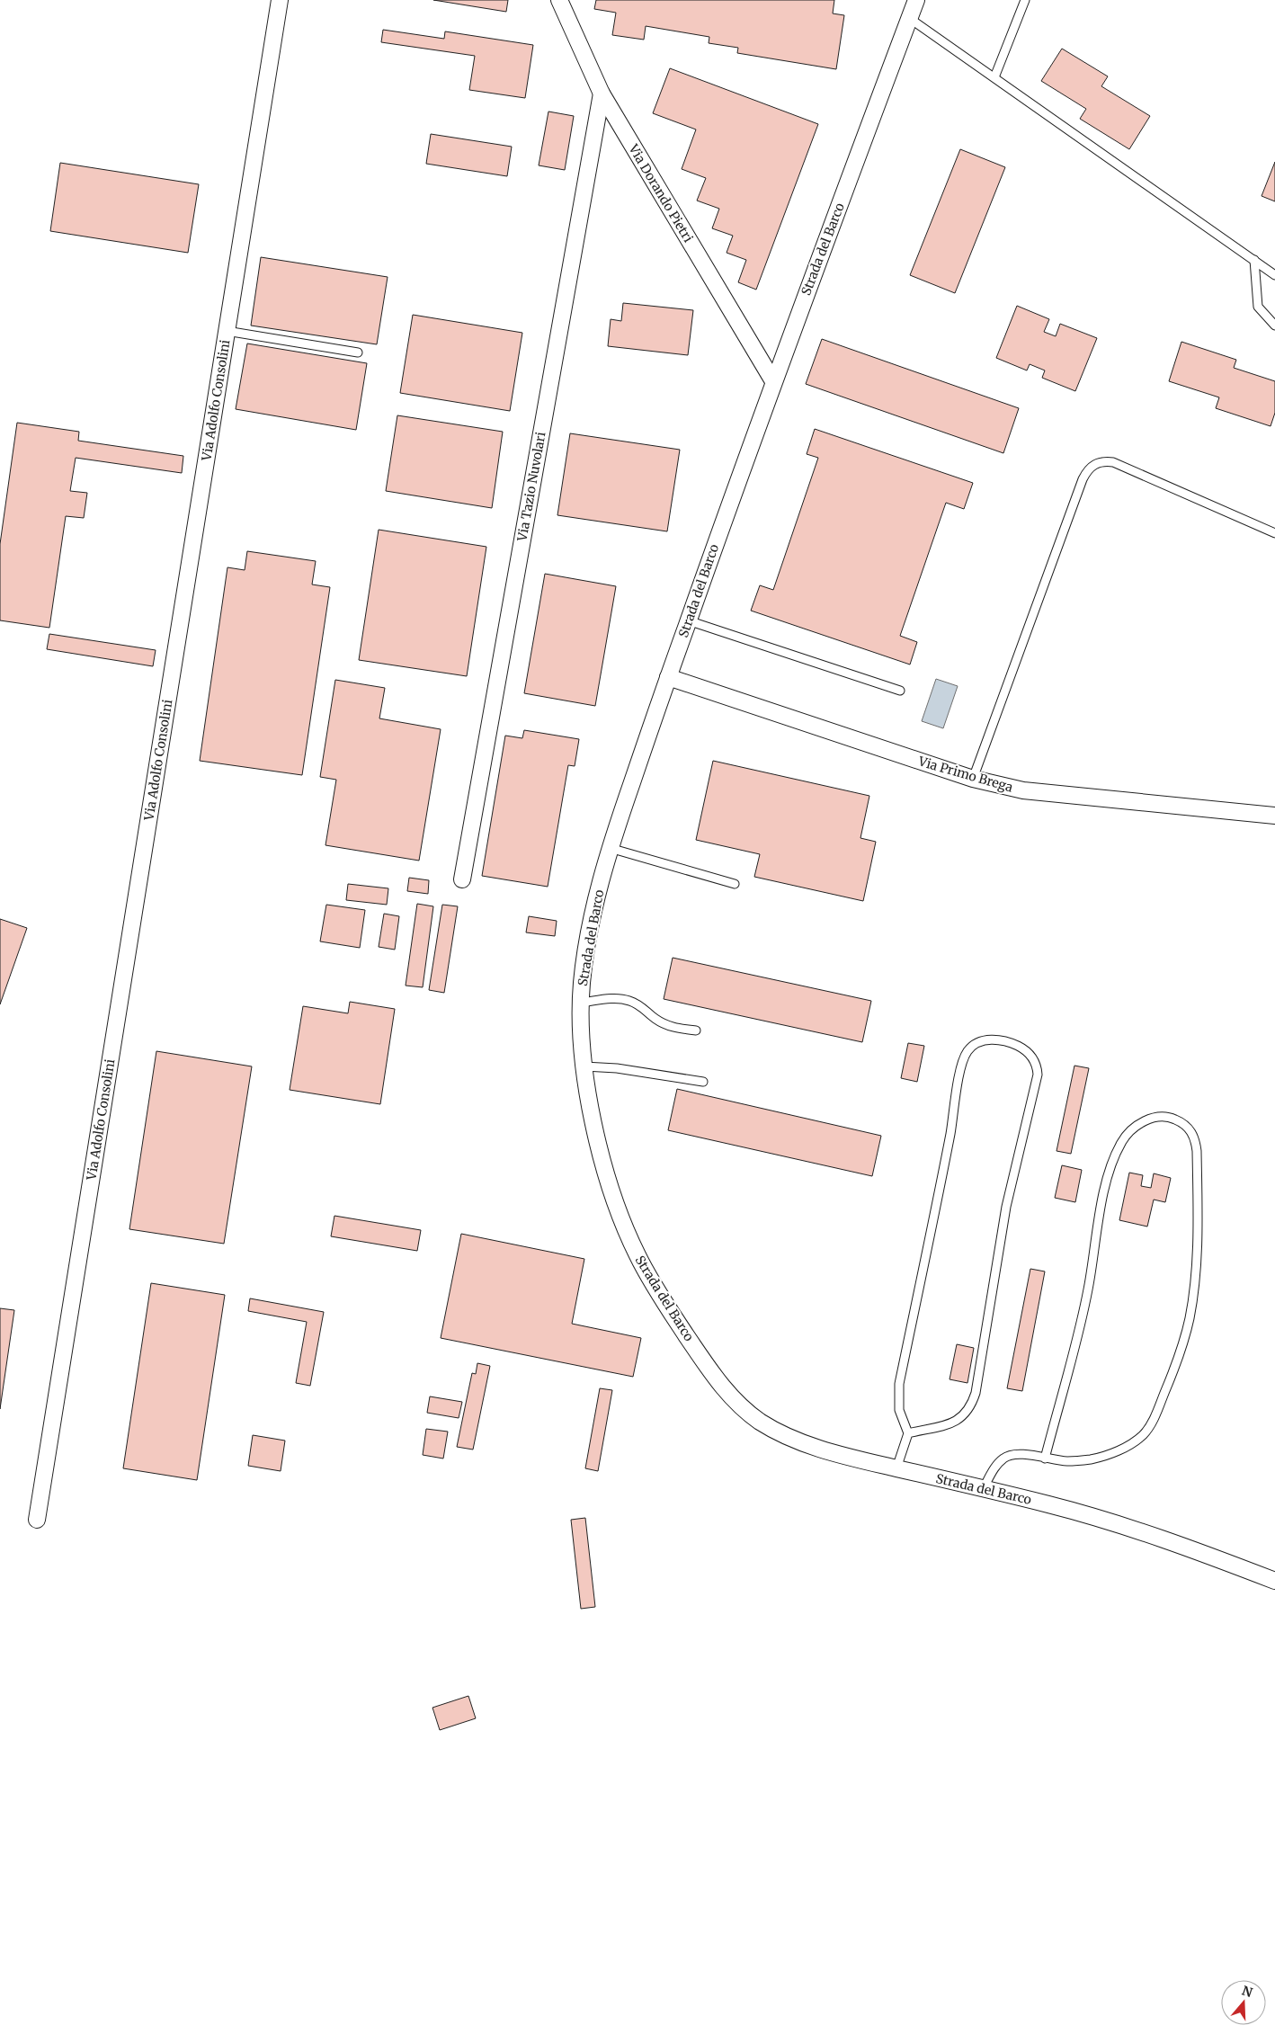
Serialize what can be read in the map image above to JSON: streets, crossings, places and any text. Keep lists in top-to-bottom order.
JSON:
{
  "streets": {
    "street": [
      "Via Dorando Pietri",
      "Strada del Barco",
      "Via Adolfo Consolini",
      "Via Tazio Nuvolari",
      "Via Primo Brega"
    ]
  },
  "crossings": [
    ["Via Dorando Pietri", "Strada del Barco"],
    ["Via Dorando Pietri", "Via Tazio Nuvolari"],
    ["Strada del Barco", "Via Primo Brega"]
  ],
  "north": "top"
}
